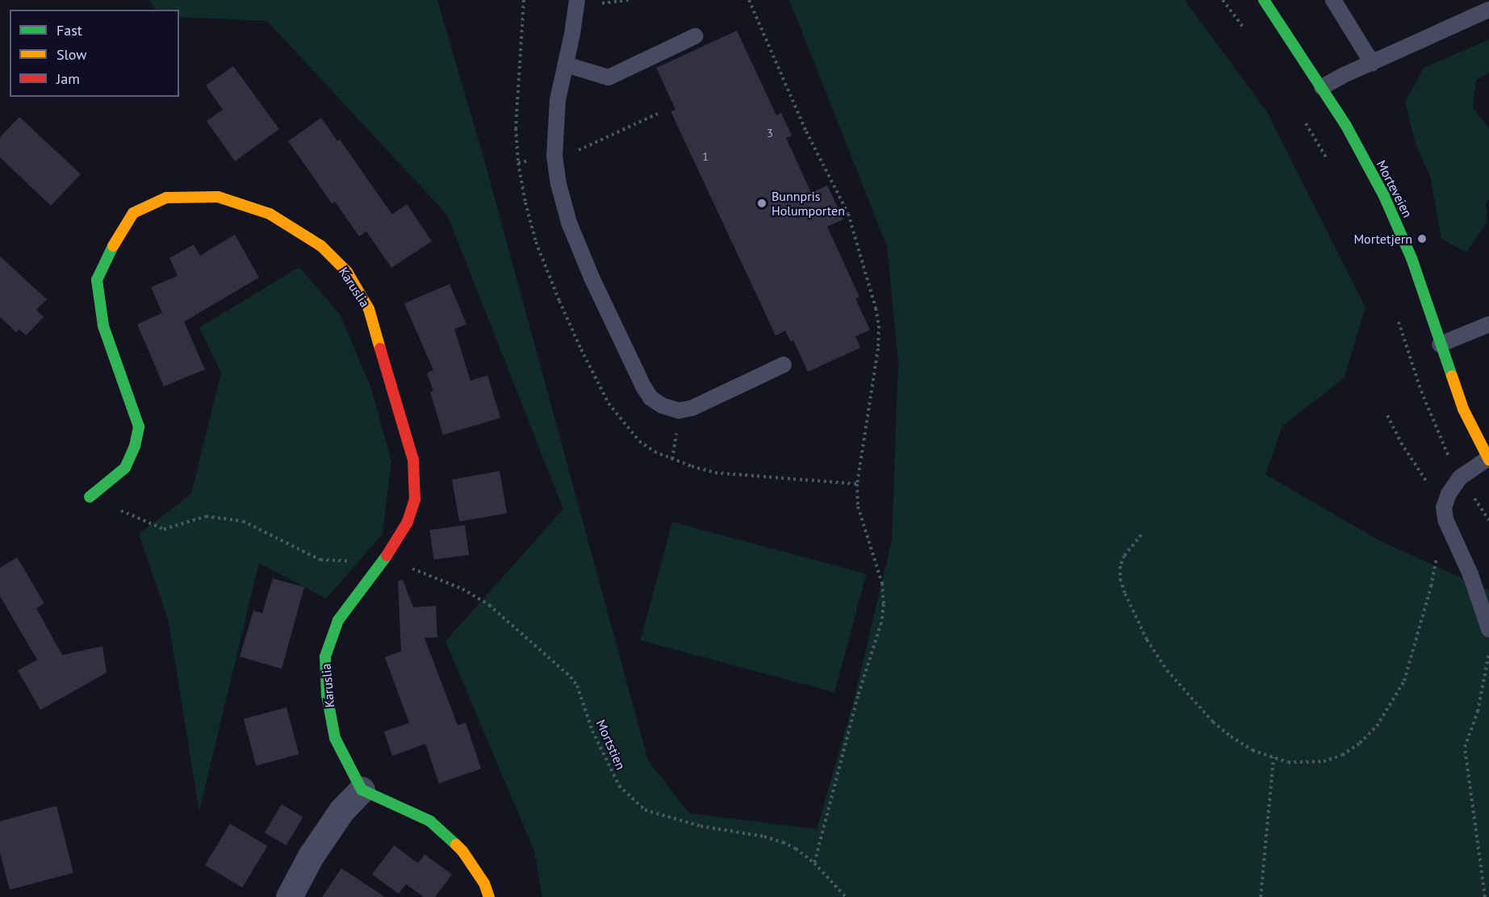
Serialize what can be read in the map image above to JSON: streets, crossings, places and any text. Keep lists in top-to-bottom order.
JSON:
{
  "streets": {
    "street": ["Morteveien", "Karuslia"],
    "path": ["Mortstien"]
  },
  "crossings": [
    ["Karuslia", "Mortstien"]
  ],
  "places": ["Bunnpris Holumporten", "Mortetjern"],
  "house_numbers": ["3", "1"],
  "legend": ["Fast", "Slow", "Jam"]
}
